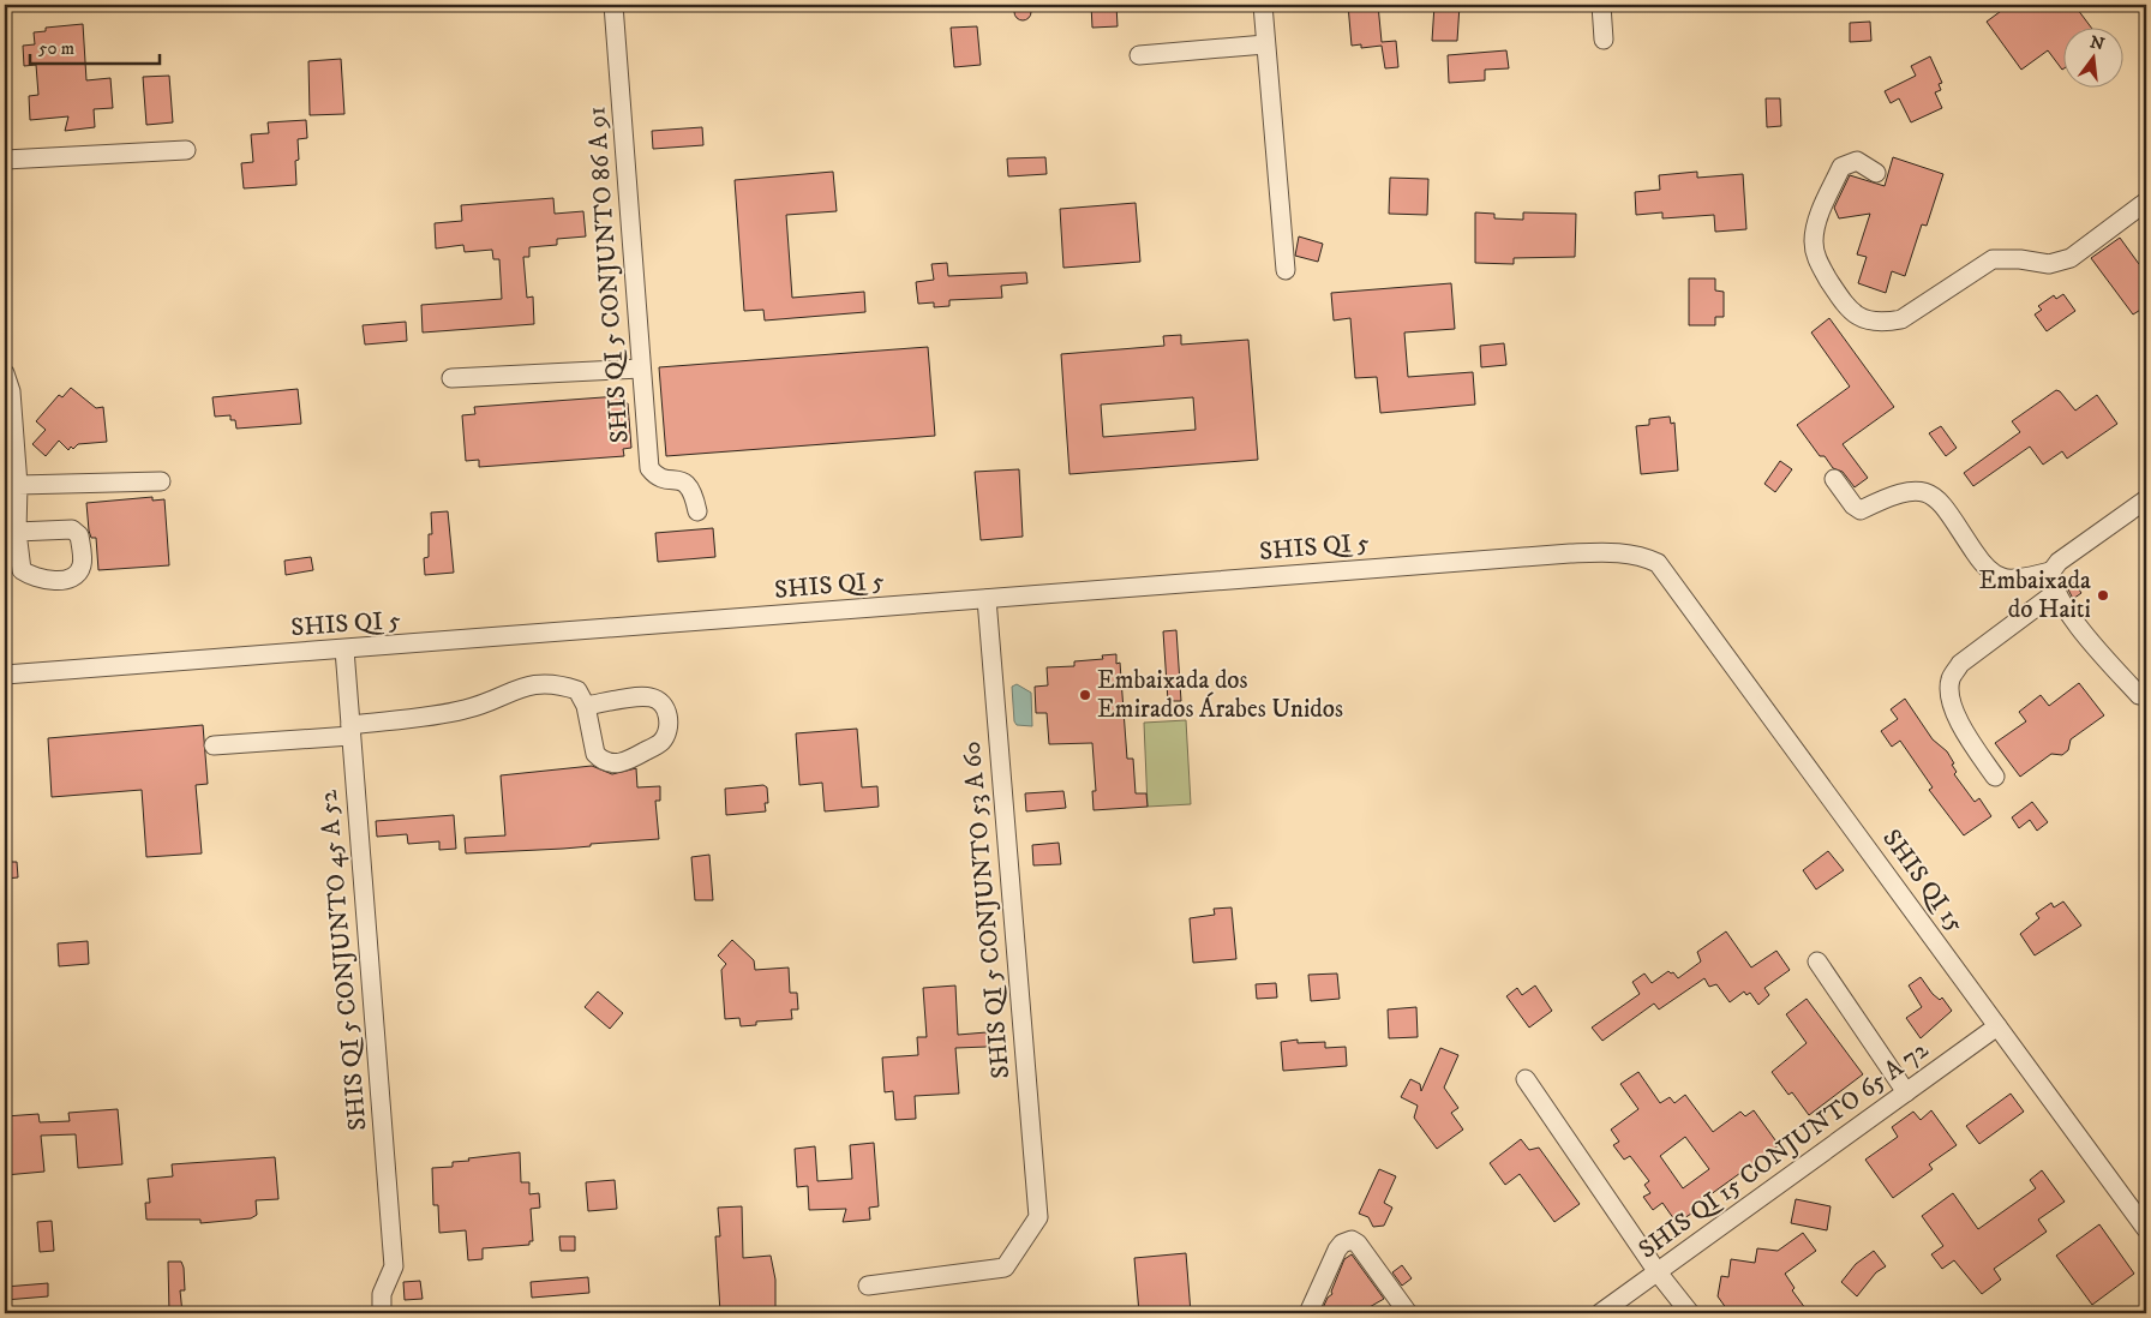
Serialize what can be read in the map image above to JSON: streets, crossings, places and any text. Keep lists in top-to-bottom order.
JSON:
{
  "streets": {
    "street": [
      "SHIS QI 5 CONJUNTO 86 A 91",
      "SHIS QI 5",
      "SHIS QI 15",
      "SHIS QI 5 CONJUNTO 53 A 60",
      "SHIS QI 5 CONJUNTO 45 A 52",
      "SHIS QI 15 CONJUNTO 65 A 72"
    ]
  },
  "crossings": [
    ["SHIS QI 5", "SHIS QI 15"],
    ["SHIS QI 5", "SHIS QI 5 CONJUNTO 53 A 60"],
    ["SHIS QI 5", "SHIS QI 5 CONJUNTO 45 A 52"],
    ["SHIS QI 15", "SHIS QI 15 CONJUNTO 65 A 72"]
  ],
  "places": ["Embaixada do Haiti", "Embaixada dos Emirados Árabes Unidos"],
  "scale_bar": "50 m",
  "north": "top"
}
